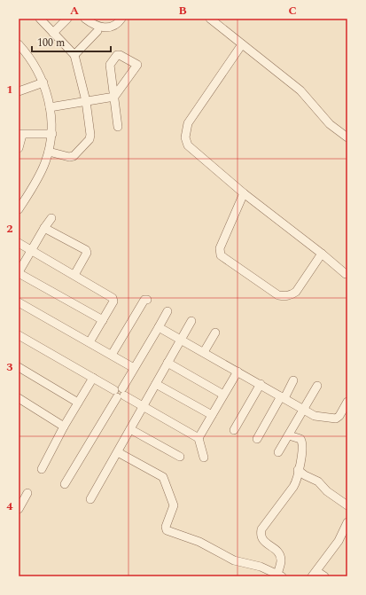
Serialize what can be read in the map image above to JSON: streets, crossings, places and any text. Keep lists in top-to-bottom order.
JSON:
{
  "scale_bar": "100 m",
  "grid": {
    "columns": ["A", "B", "C"],
    "rows": [
      "1",
      "2",
      "3",
      "4"
    ]
  }
}
